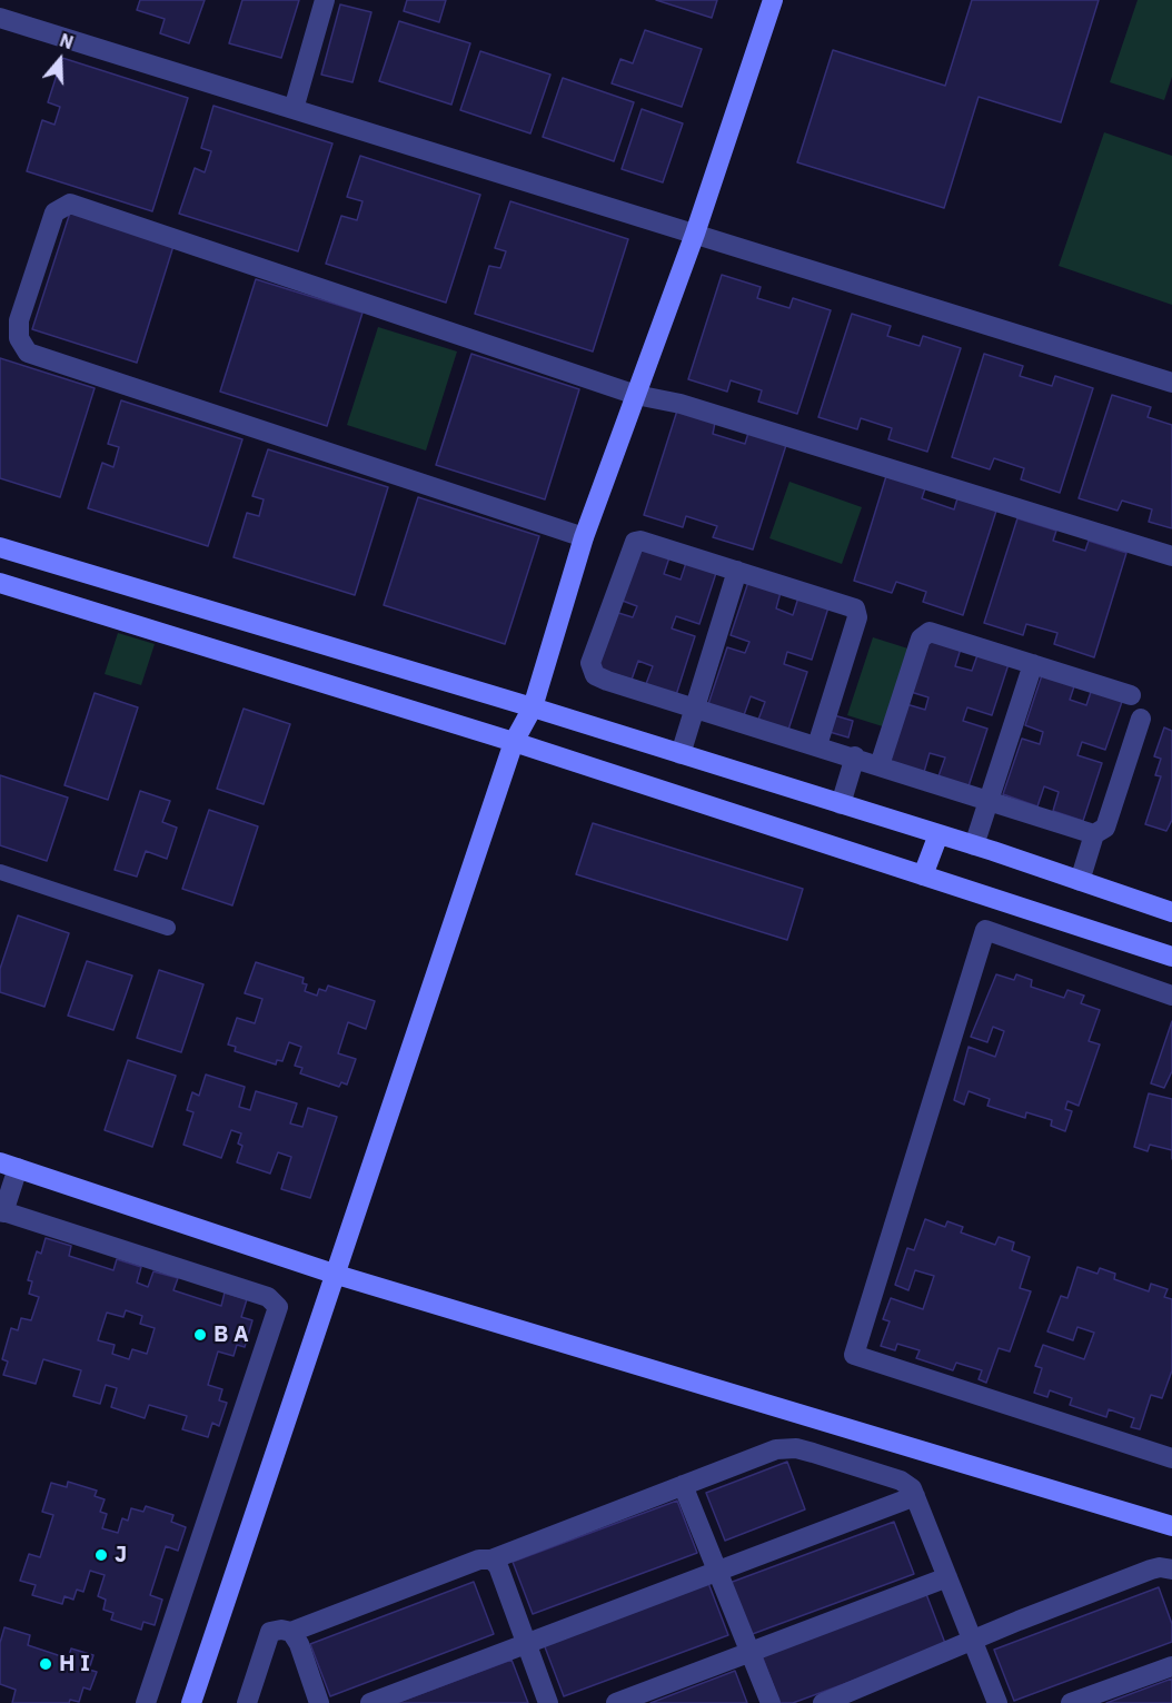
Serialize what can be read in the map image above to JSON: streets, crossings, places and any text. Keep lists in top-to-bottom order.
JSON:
{
  "places": ["B A", "J", "H I"],
  "north": "top"
}
